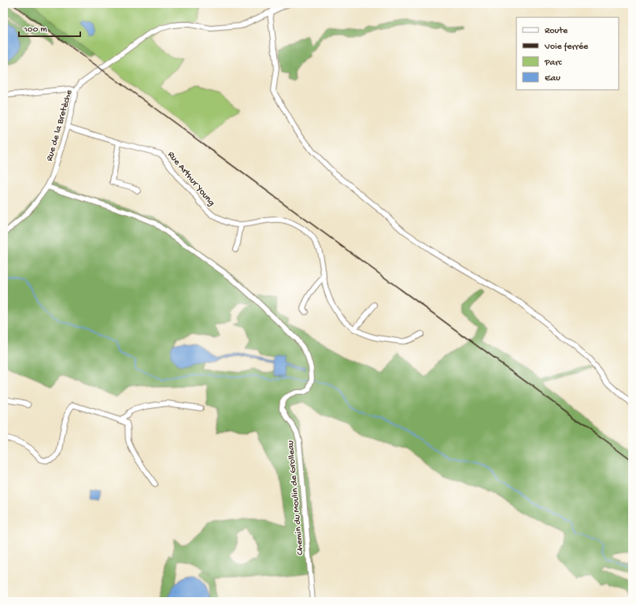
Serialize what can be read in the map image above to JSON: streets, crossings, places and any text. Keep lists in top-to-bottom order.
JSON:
{
  "streets": {
    "street": ["Rue de la Bretèche", "Rue Arthur Young", "Chemin du Moulin de Grolleau"]
  },
  "crossings": [
    ["Rue de la Bretèche", "Rue Arthur Young"],
    ["Rue de la Bretèche", "Chemin du Moulin de Grolleau"]
  ],
  "legend": [
    "Route",
    "Voie ferrée",
    "Parc",
    "Eau"
  ],
  "scale_bar": "100 m"
}
